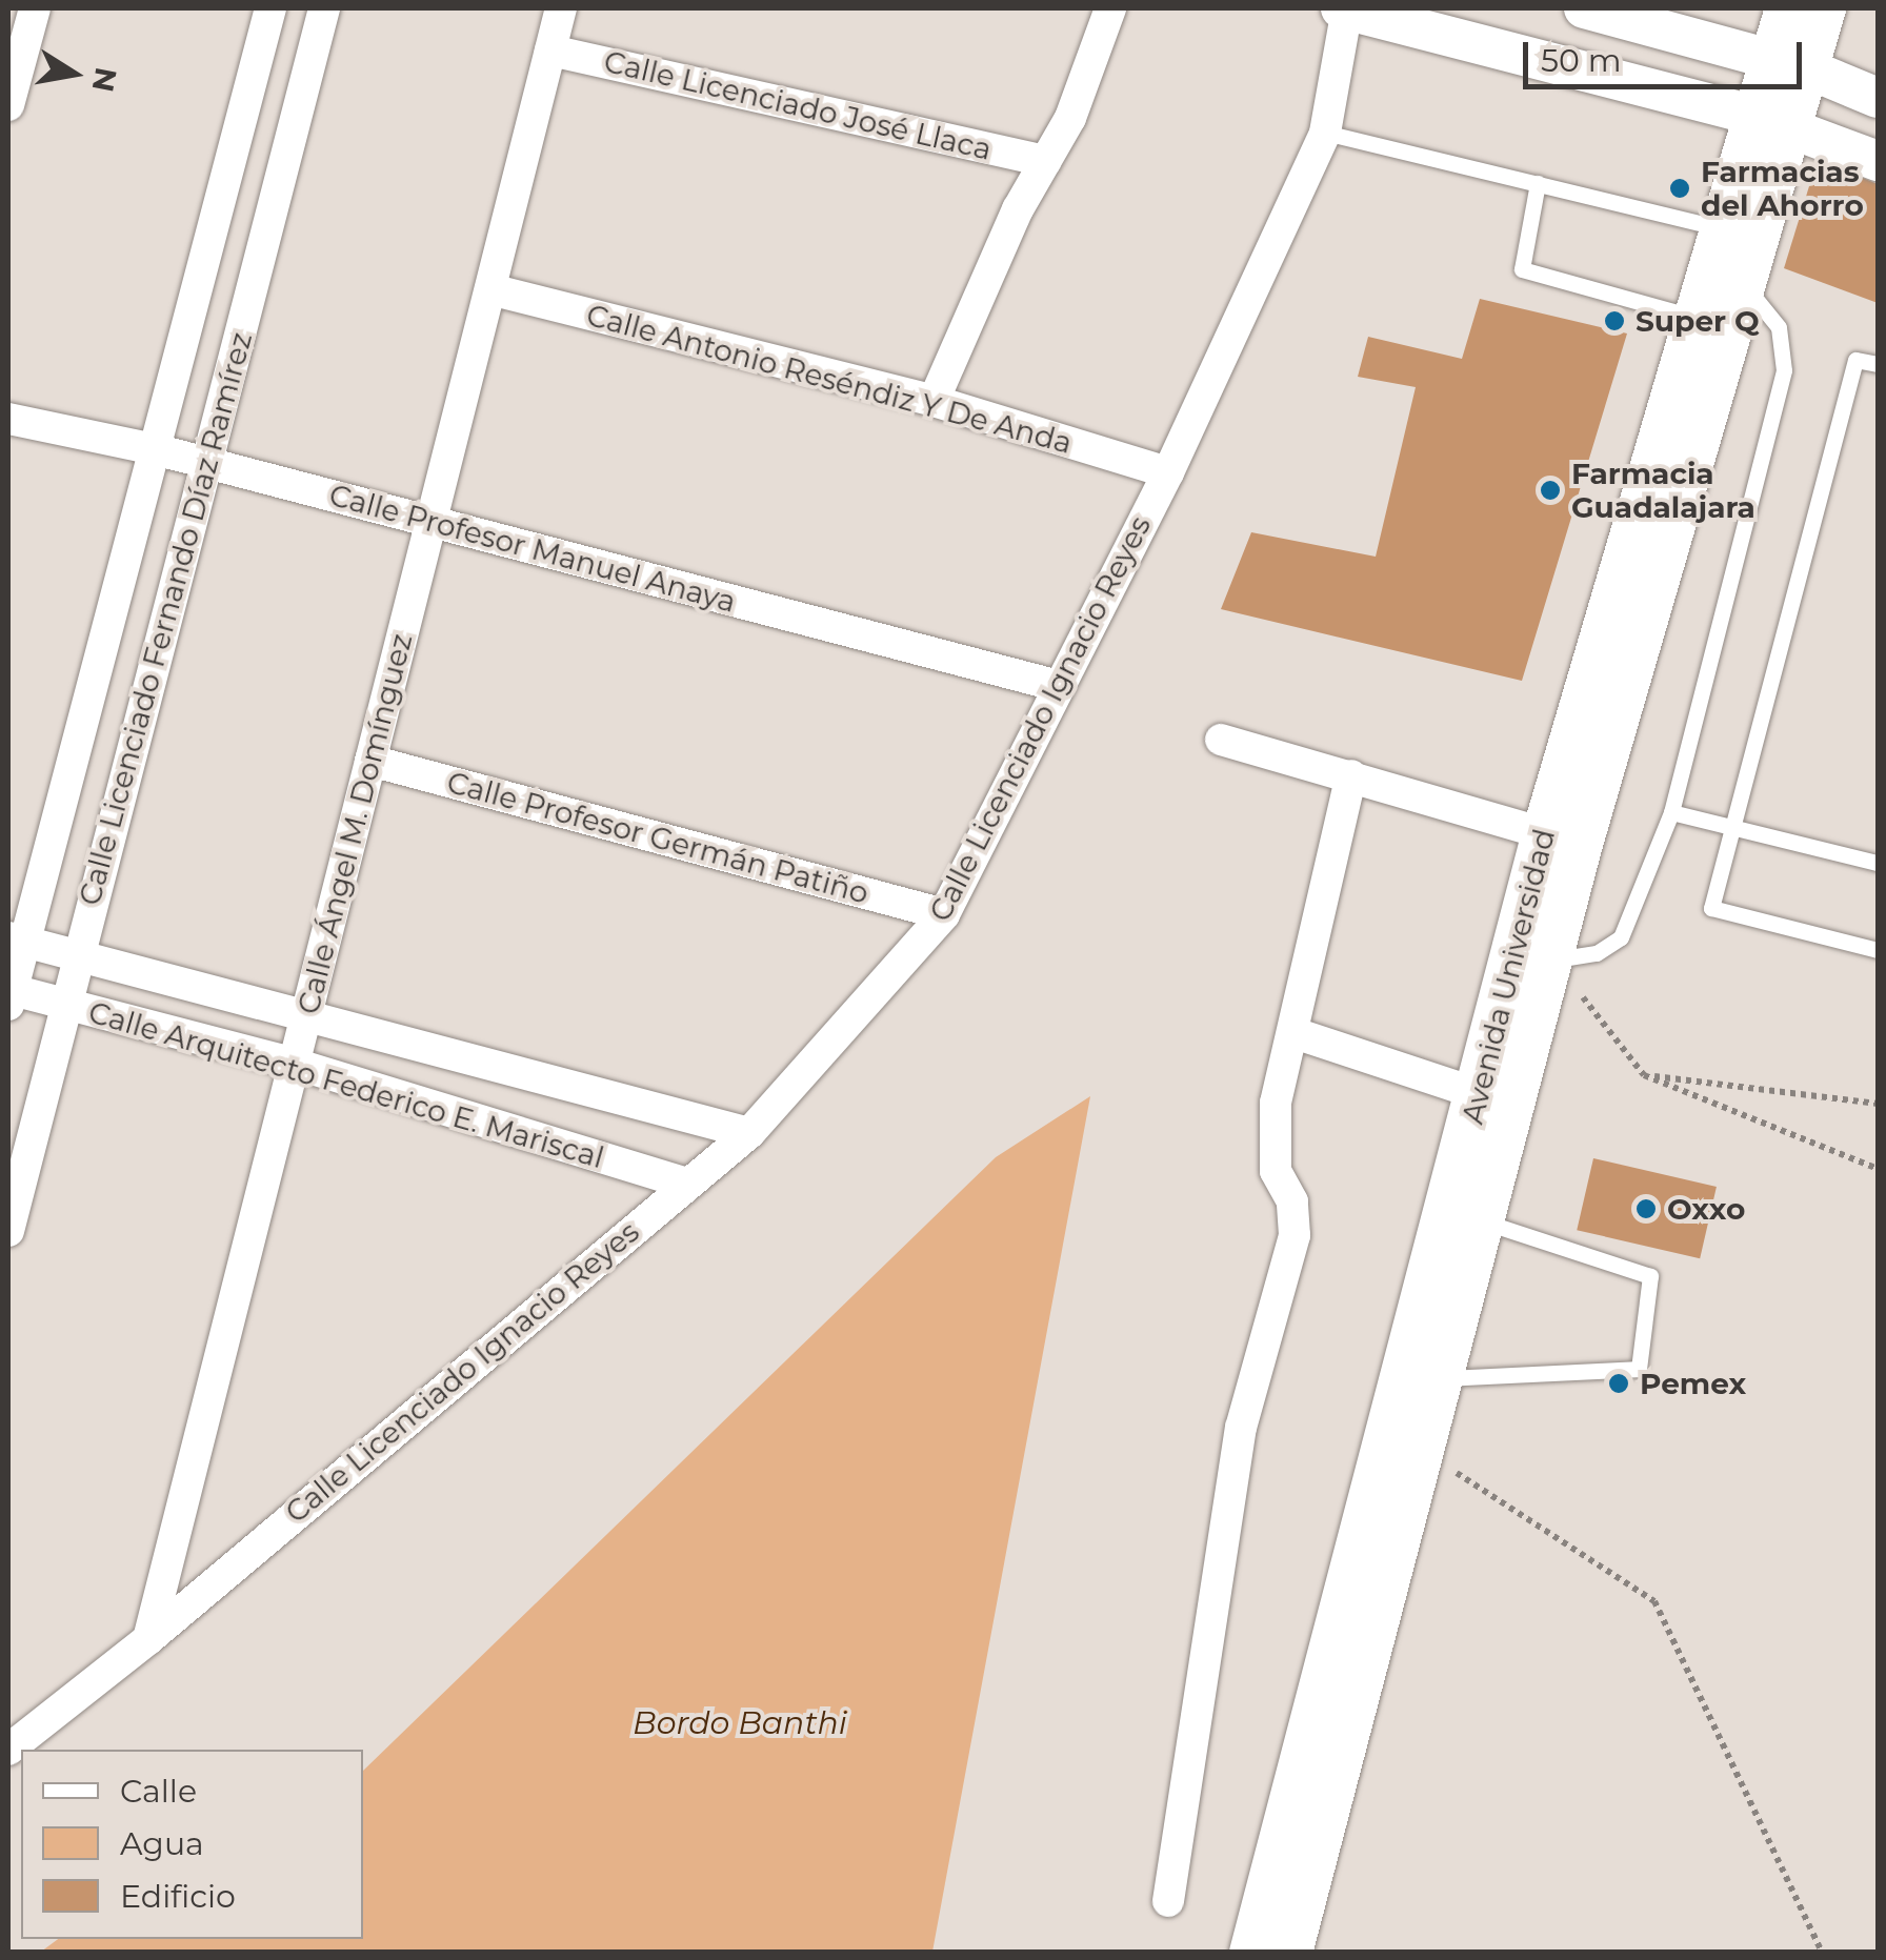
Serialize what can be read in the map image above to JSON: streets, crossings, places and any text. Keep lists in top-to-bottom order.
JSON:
{
  "streets": {
    "main road": ["Avenida Universidad"],
    "street": [
      "Calle Licenciado José Llaca",
      "Calle Antonio Reséndiz Y De Anda",
      "Calle Profesor Manuel Anaya",
      "Calle Licenciado Fernando Díaz Ramírez",
      "Calle Licenciado Ignacio Reyes",
      "Calle Ángel M. Domínguez",
      "Calle Profesor Germán Patiño",
      "Calle Arquitecto Federico E. Mariscal"
    ]
  },
  "crossings": [
    ["Calle Licenciado José Llaca", "Calle Ángel M. Domínguez"],
    ["Calle Antonio Reséndiz Y De Anda", "Calle Licenciado Ignacio Reyes"],
    ["Calle Antonio Reséndiz Y De Anda", "Calle Ángel M. Domínguez"],
    ["Calle Profesor Manuel Anaya", "Calle Licenciado Fernando Díaz Ramírez"],
    ["Calle Profesor Manuel Anaya", "Calle Licenciado Ignacio Reyes"],
    ["Calle Profesor Manuel Anaya", "Calle Ángel M. Domínguez"],
    ["Calle Licenciado Fernando Díaz Ramírez", "Calle Arquitecto Federico E. Mariscal"],
    ["Calle Licenciado Ignacio Reyes", "Calle Ángel M. Domínguez"],
    ["Calle Licenciado Ignacio Reyes", "Calle Profesor Germán Patiño"],
    ["Calle Licenciado Ignacio Reyes", "Calle Arquitecto Federico E. Mariscal"],
    ["Calle Ángel M. Domínguez", "Calle Profesor Germán Patiño"],
    ["Calle Ángel M. Domínguez", "Calle Arquitecto Federico E. Mariscal"]
  ],
  "water": ["Bordo Banthi"],
  "places": [
    "Farmacias del Ahorro",
    "Super Q",
    "Farmacia Guadalajara",
    "Oxxo",
    "Pemex"
  ],
  "legend": ["Calle", "Agua", "Edificio"],
  "scale_bar": "50 m",
  "north": "right"
}
